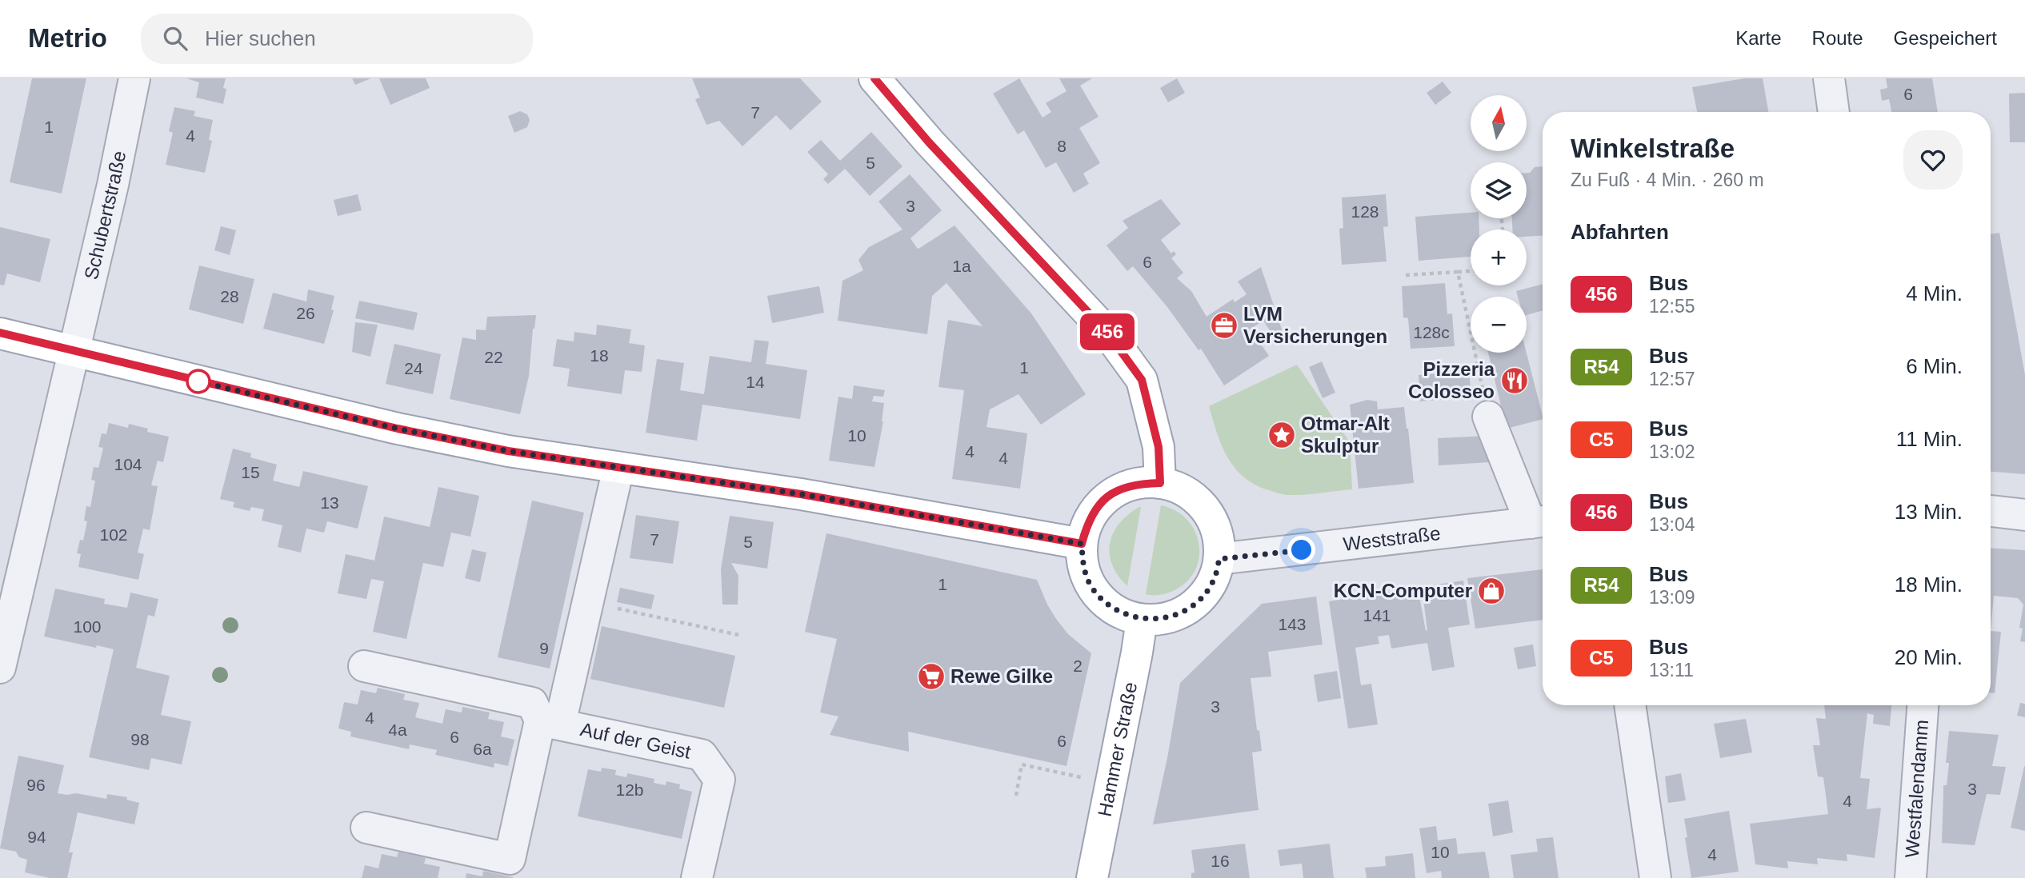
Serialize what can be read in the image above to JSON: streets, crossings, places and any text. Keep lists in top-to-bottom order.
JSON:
{
  "streets": {
    "main road": ["Hammer Straße"],
    "street": [
      "Schubertstraße",
      "Weststraße",
      "Auf der Geist",
      "Westfalendamm"
    ]
  },
  "crossings": [
    ["Weststraße", "Hammer Straße"]
  ],
  "places": {
    "office": ["LVM Versicherungen"],
    "restaurant": ["Pizzeria Colosseo"],
    "place": ["Otmar-Alt Skulptur"],
    "shop": ["KCN-Computer"],
    "supermarket": ["Rewe Gilke"]
  },
  "lines": ["bus line 456"],
  "house_numbers": [
    "6",
    "7",
    "1",
    "4",
    "8",
    "5",
    "3",
    "128",
    "6",
    "1a",
    "28",
    "26",
    "128c",
    "18",
    "22",
    "1",
    "24",
    "14",
    "10",
    "4",
    "4",
    "104",
    "15",
    "13",
    "102",
    "7",
    "5",
    "1",
    "141",
    "143",
    "100",
    "9",
    "2",
    "3",
    "4",
    "4a",
    "6",
    "98",
    "6",
    "6a",
    "96",
    "3",
    "12b",
    "4",
    "94",
    "10",
    "4",
    "16"
  ],
  "north": "top",
  "page": {
    "header": "Metrio",
    "search": "Hier suchen",
    "nav": ["Karte", "Route", "Gespeichert"],
    "on_map": "456",
    "map_buttons": ["+", "−"],
    "heading": [
      ["Winkelstraße", "Zu Fuß · 4 Min. · 260 m"],
      "Abfahrten"
    ],
    "list": [
      {
        "mark": "456",
        "name": "Bus",
        "note": "12:55",
        "value": "4 Min."
      },
      {
        "mark": "R54",
        "name": "Bus",
        "note": "12:57",
        "value": "6 Min."
      },
      {
        "mark": "C5",
        "name": "Bus",
        "note": "13:02",
        "value": "11 Min."
      },
      {
        "mark": "456",
        "name": "Bus",
        "note": "13:04",
        "value": "13 Min."
      },
      {
        "mark": "R54",
        "name": "Bus",
        "note": "13:09",
        "value": "18 Min."
      },
      {
        "mark": "C5",
        "name": "Bus",
        "note": "13:11",
        "value": "20 Min."
      }
    ]
  }
}
